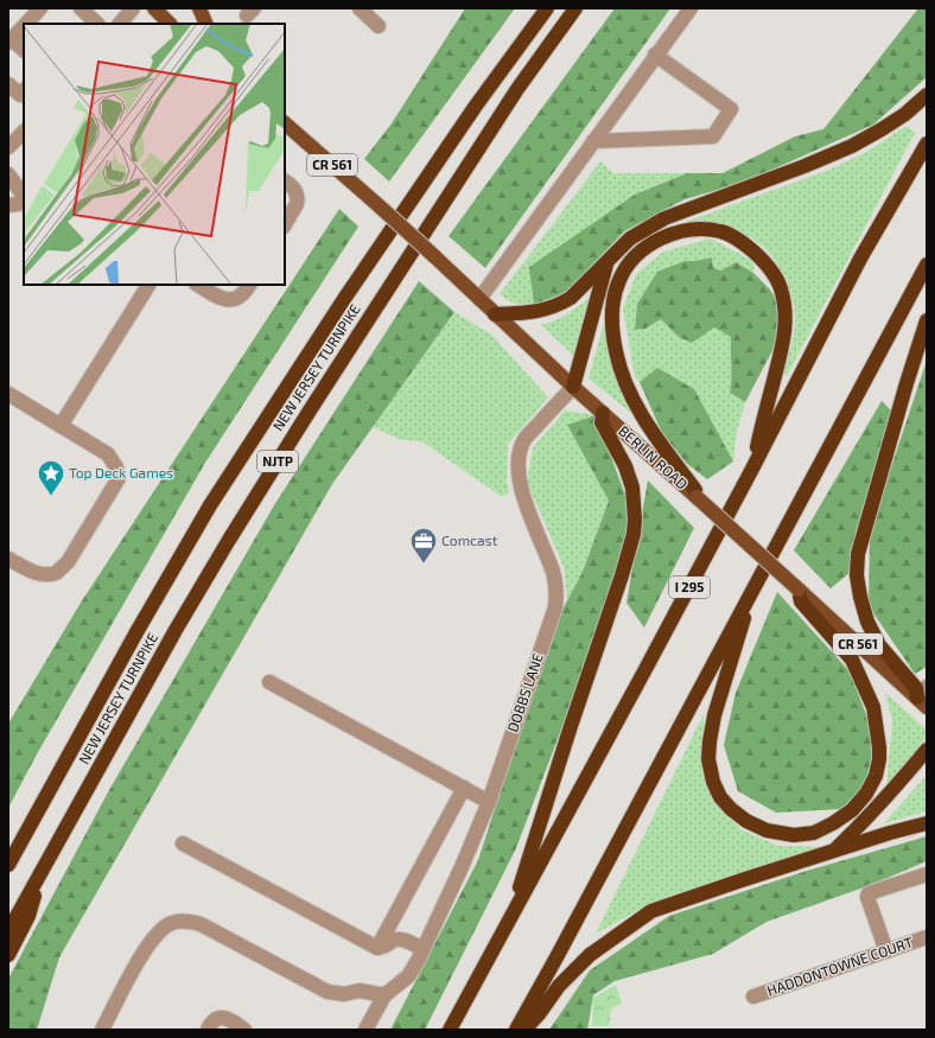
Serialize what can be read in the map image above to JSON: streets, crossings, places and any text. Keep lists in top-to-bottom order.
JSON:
{
  "streets": {
    "highway": ["NEW JERSEY TURNPIKE", "NJTP", "I 295"],
    "main road": ["CR 561", "BERLIN ROAD"],
    "street": ["DOBBS LANE", "HADDONTOWNE COURT"]
  },
  "crossings": [
    ["BERLIN ROAD", "DOBBS LANE"]
  ],
  "places": {
    "place": ["Top Deck Games"],
    "office": ["Comcast"]
  }
}
